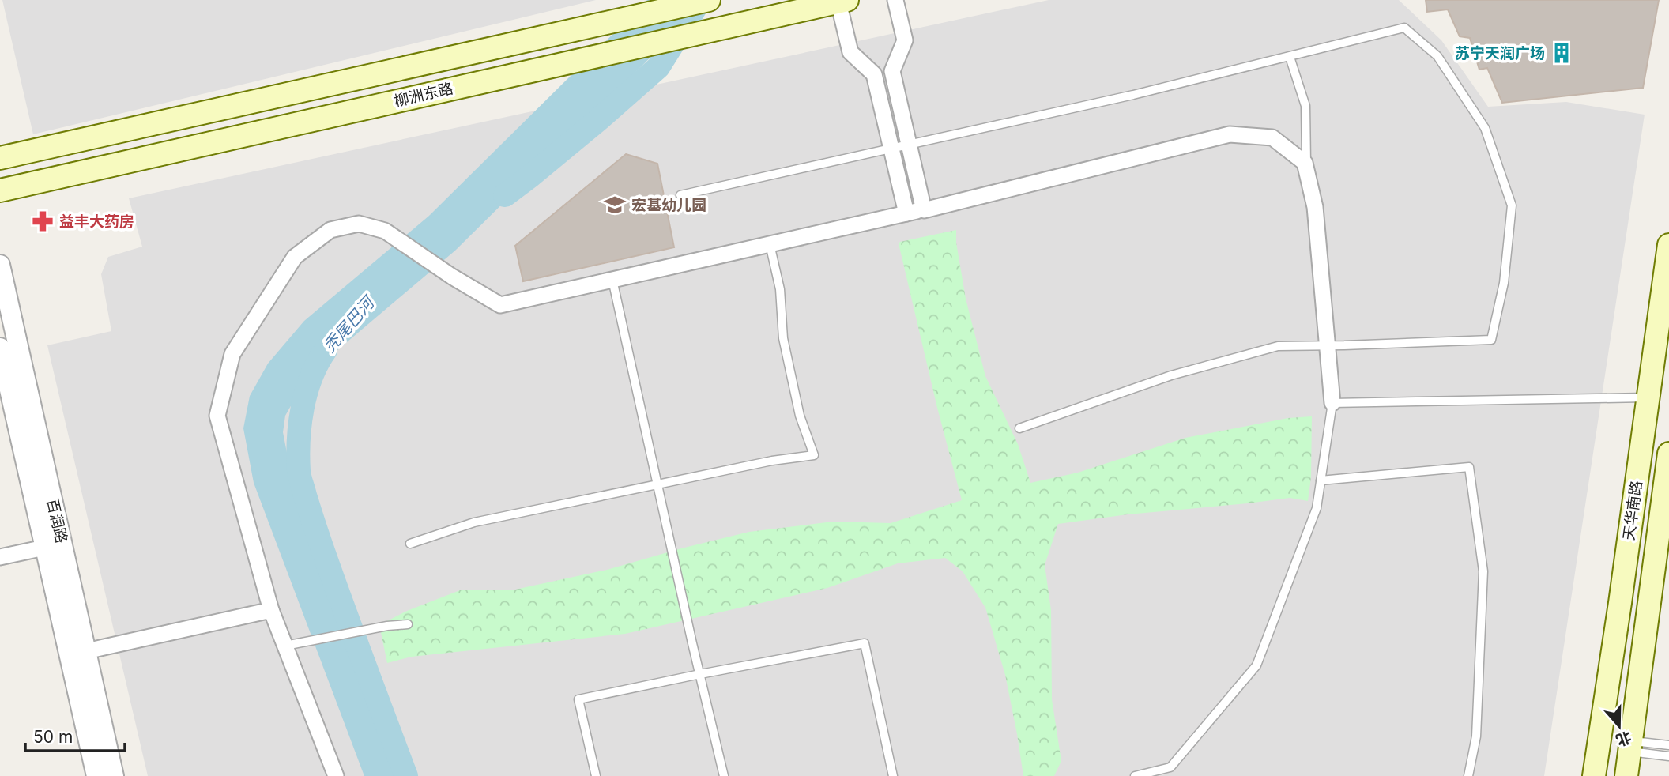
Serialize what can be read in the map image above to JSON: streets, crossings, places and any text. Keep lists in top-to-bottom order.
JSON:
{
  "streets": {
    "main road": ["柳洲东路", "天华南路"],
    "street": ["百润路"]
  },
  "water": ["秃尾巴河"],
  "places": {
    "building": ["苏宁天润广场"],
    "school or university": ["宏基幼儿园"],
    "pharmacy": ["益丰大药房"]
  },
  "scale_bar": "50 m",
  "north": "bottom"
}
